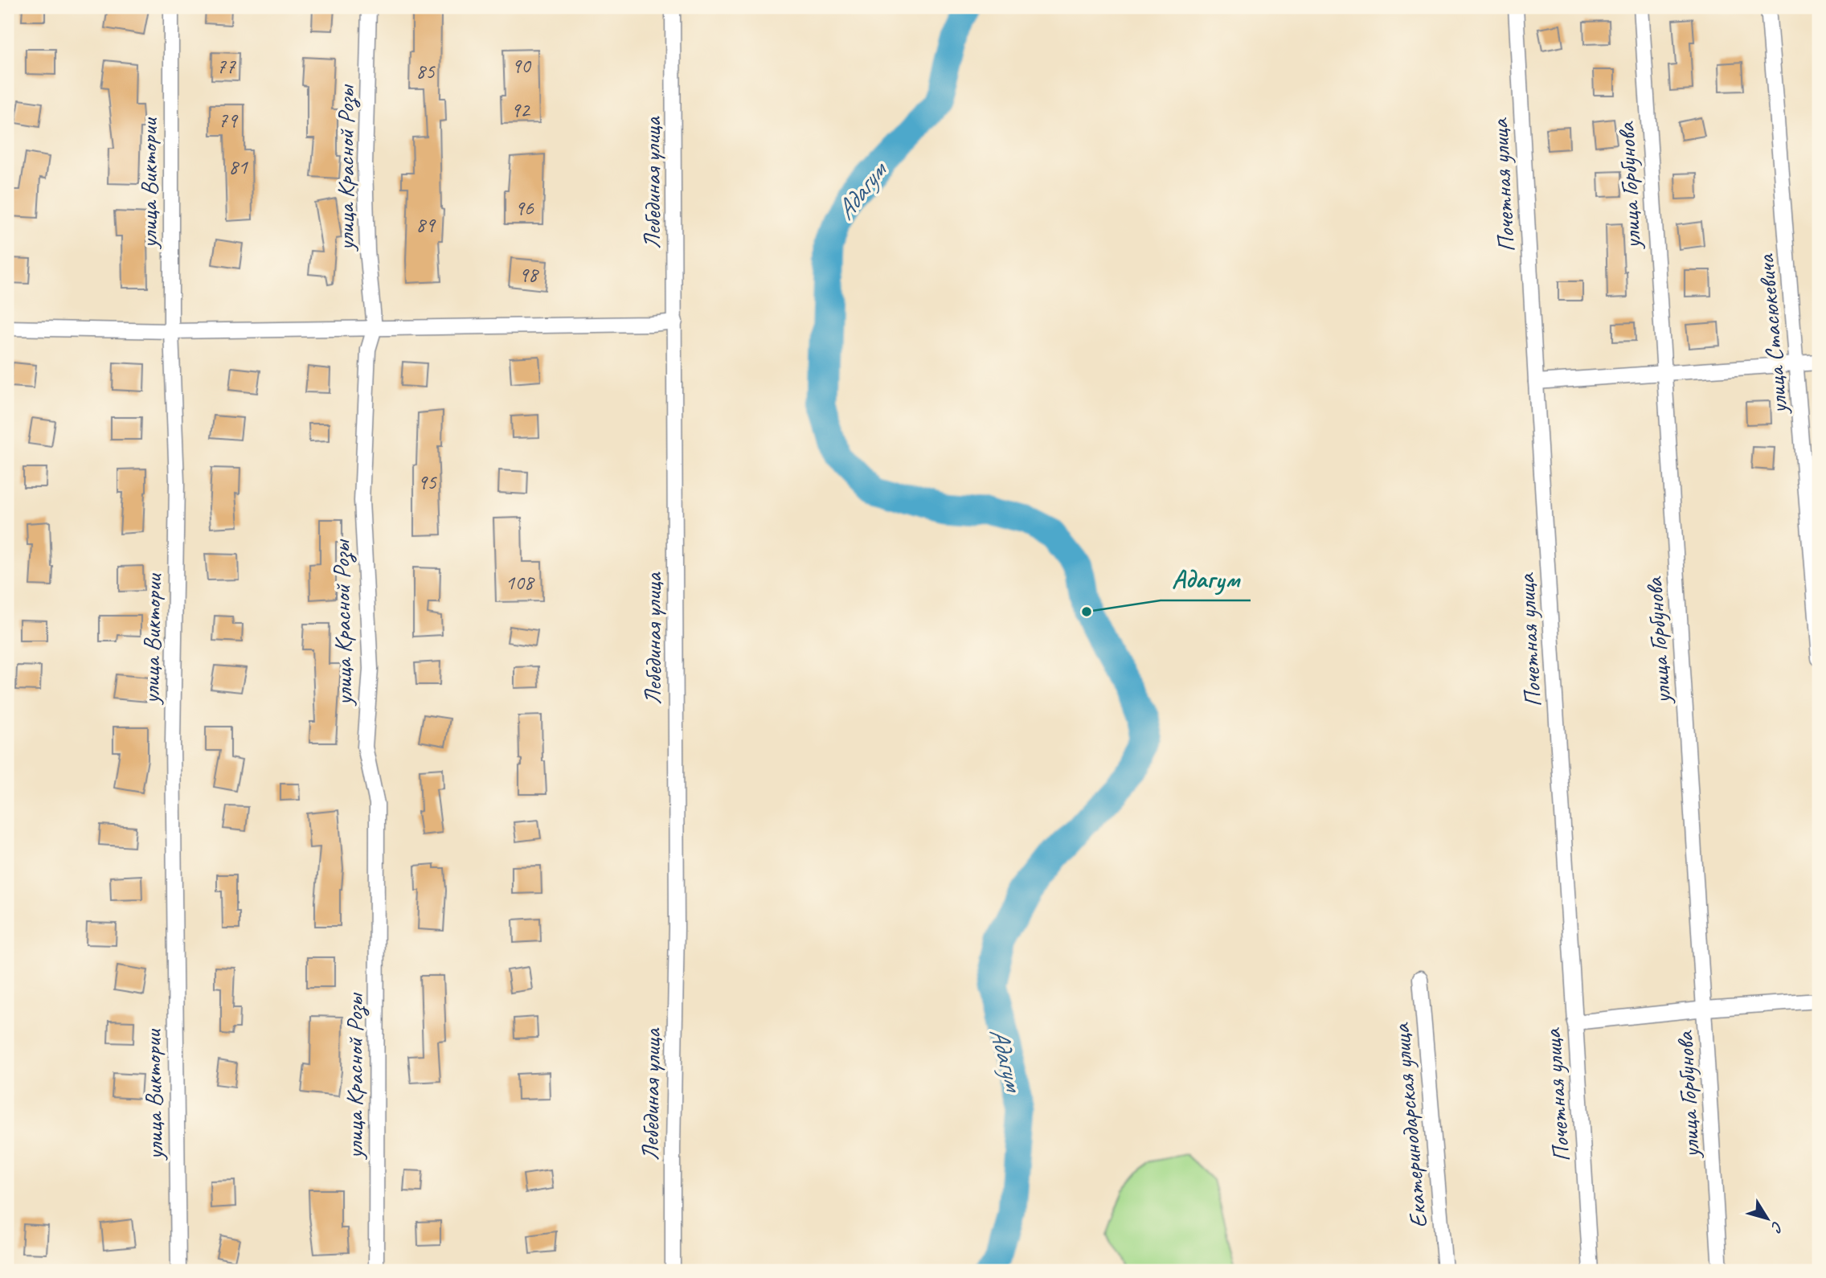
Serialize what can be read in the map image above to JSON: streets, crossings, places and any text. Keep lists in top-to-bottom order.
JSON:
{
  "streets": {
    "street": [
      "улица Красной Розы",
      "улица Виктории",
      "Лебединая улица",
      "Почетная улица",
      "улица Горбунова",
      "улица Стасюкевича",
      "Екатеринодарская улица"
    ]
  },
  "water": ["Адагум"],
  "places": ["Адагум"],
  "house_numbers": [
    "90",
    "77",
    "85",
    "92",
    "79",
    "81",
    "96",
    "89",
    "98",
    "95",
    "108"
  ],
  "north": "bottom right"
}
